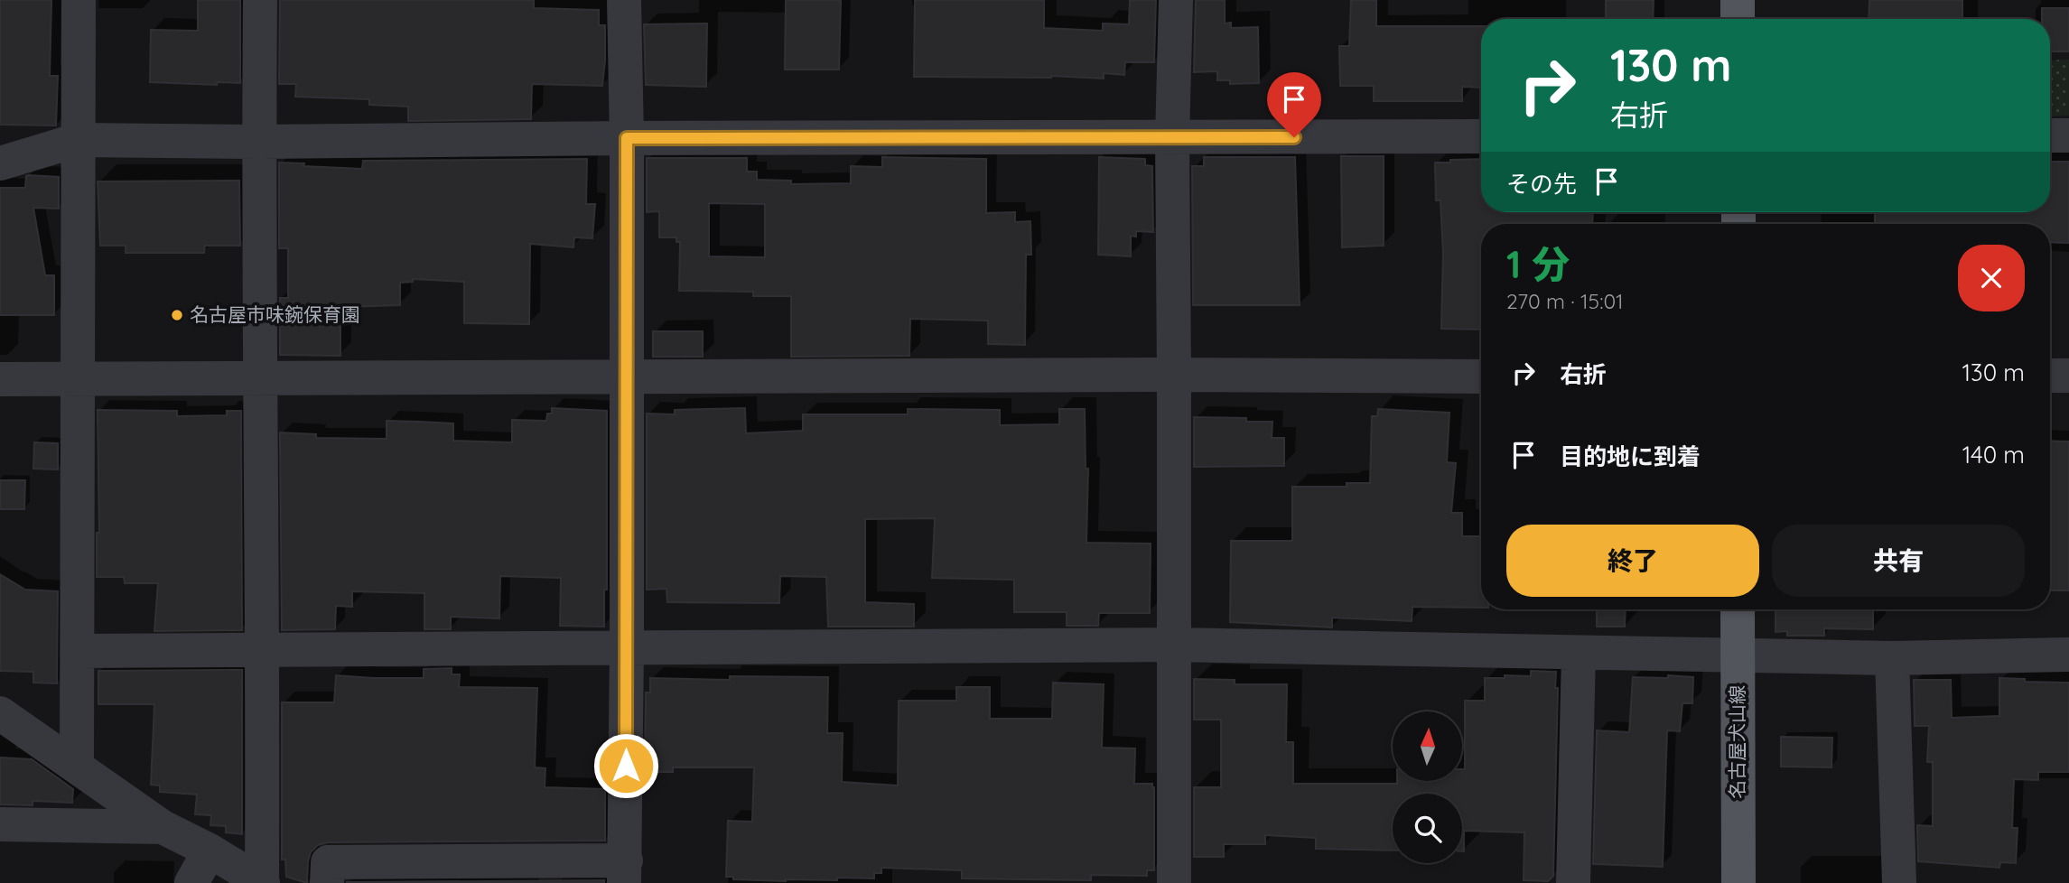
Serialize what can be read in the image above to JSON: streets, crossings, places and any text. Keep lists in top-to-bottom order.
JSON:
{
  "streets": {
    "main road": ["名古屋犬山線"]
  },
  "places": ["名古屋市味鋺保育園"],
  "north": "top",
  "page": {
    "turn": ["130 m", "右折"],
    "then": "その先",
    "heading": ["1 分", "270 m · 15:01"],
    "list": [
      {
        "name": "右折",
        "value": "130 m"
      },
      {
        "name": "目的地に到着",
        "value": "140 m"
      }
    ],
    "buttons": ["終了", "共有"]
  }
}
